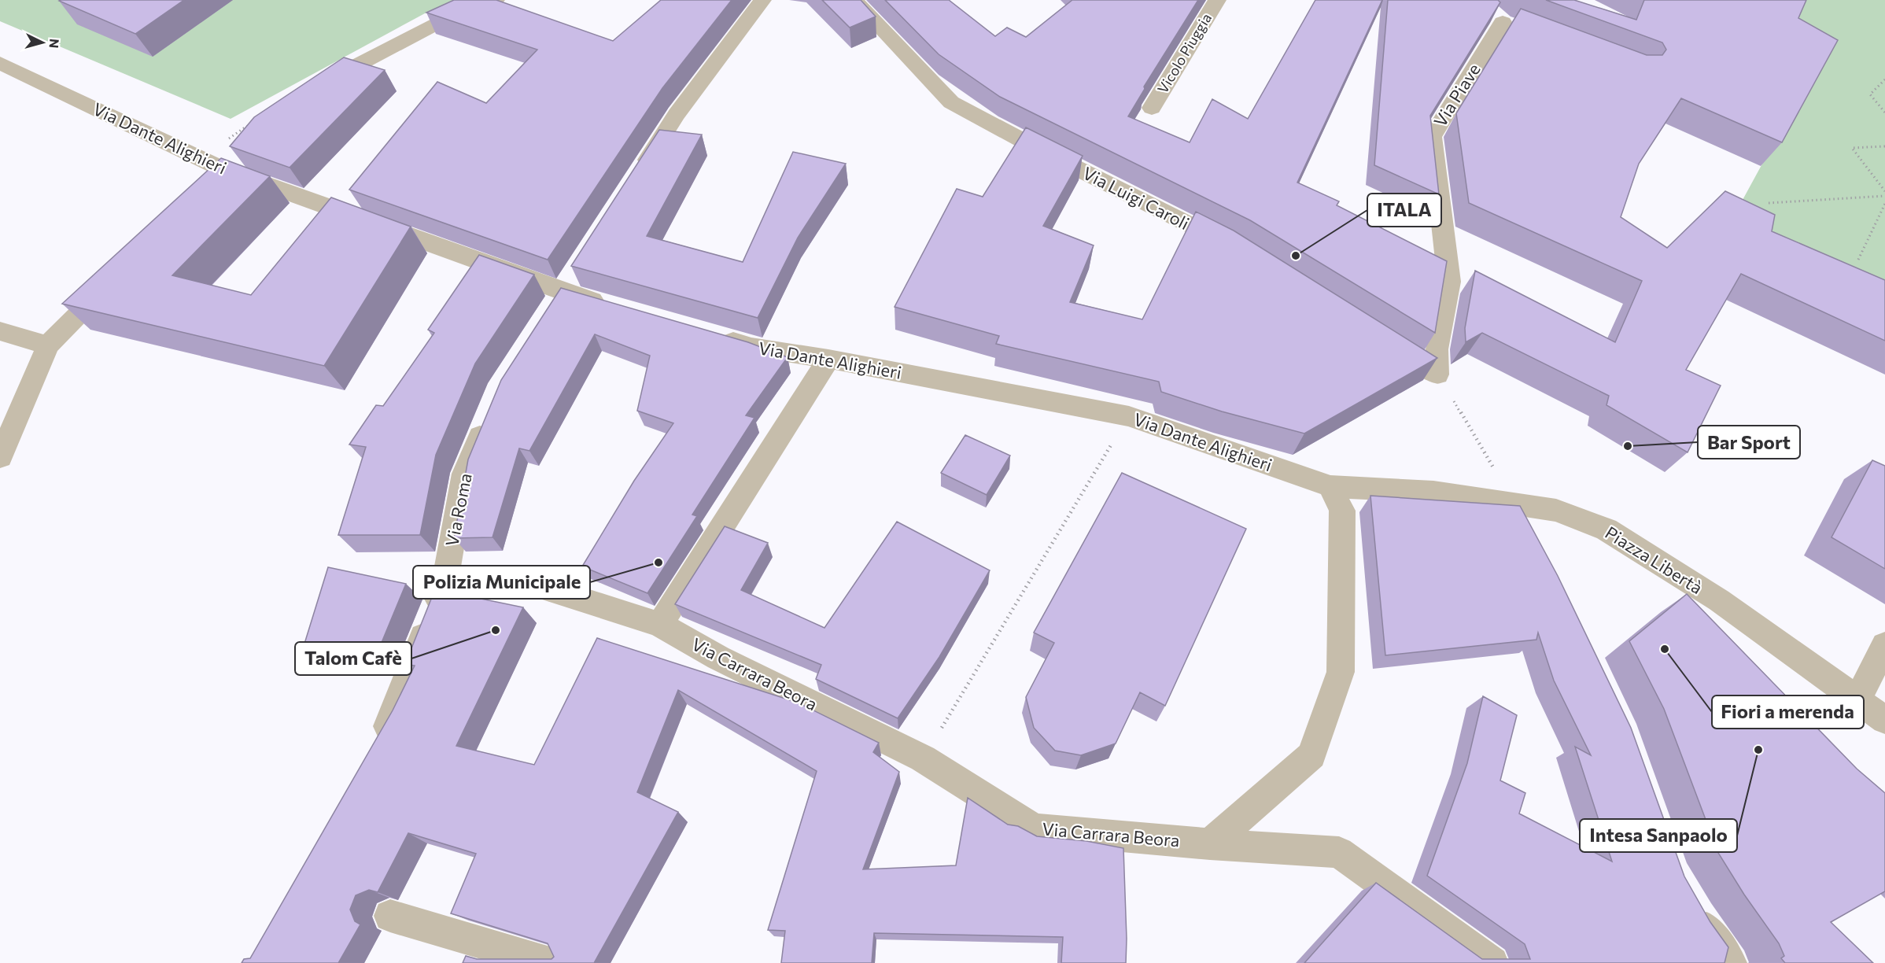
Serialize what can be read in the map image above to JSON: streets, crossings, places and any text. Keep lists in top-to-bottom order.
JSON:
{
  "streets": {
    "street": [
      "Vicolo Piuggia",
      "Via Piave",
      "Via Dante Alighieri",
      "Via Luigi Caroli",
      "Via Roma",
      "Piazza Libertà",
      "Via Carrara Beora"
    ]
  },
  "crossings": [
    ["Via Dante Alighieri", "Piazza Libertà"],
    ["Via Roma", "Via Carrara Beora"]
  ],
  "places": [
    "ITALA",
    "Bar Sport",
    "Polizia Municipale",
    "Talom Cafè",
    "Fiori a merenda",
    "Intesa Sanpaolo"
  ],
  "north": "right"
}
